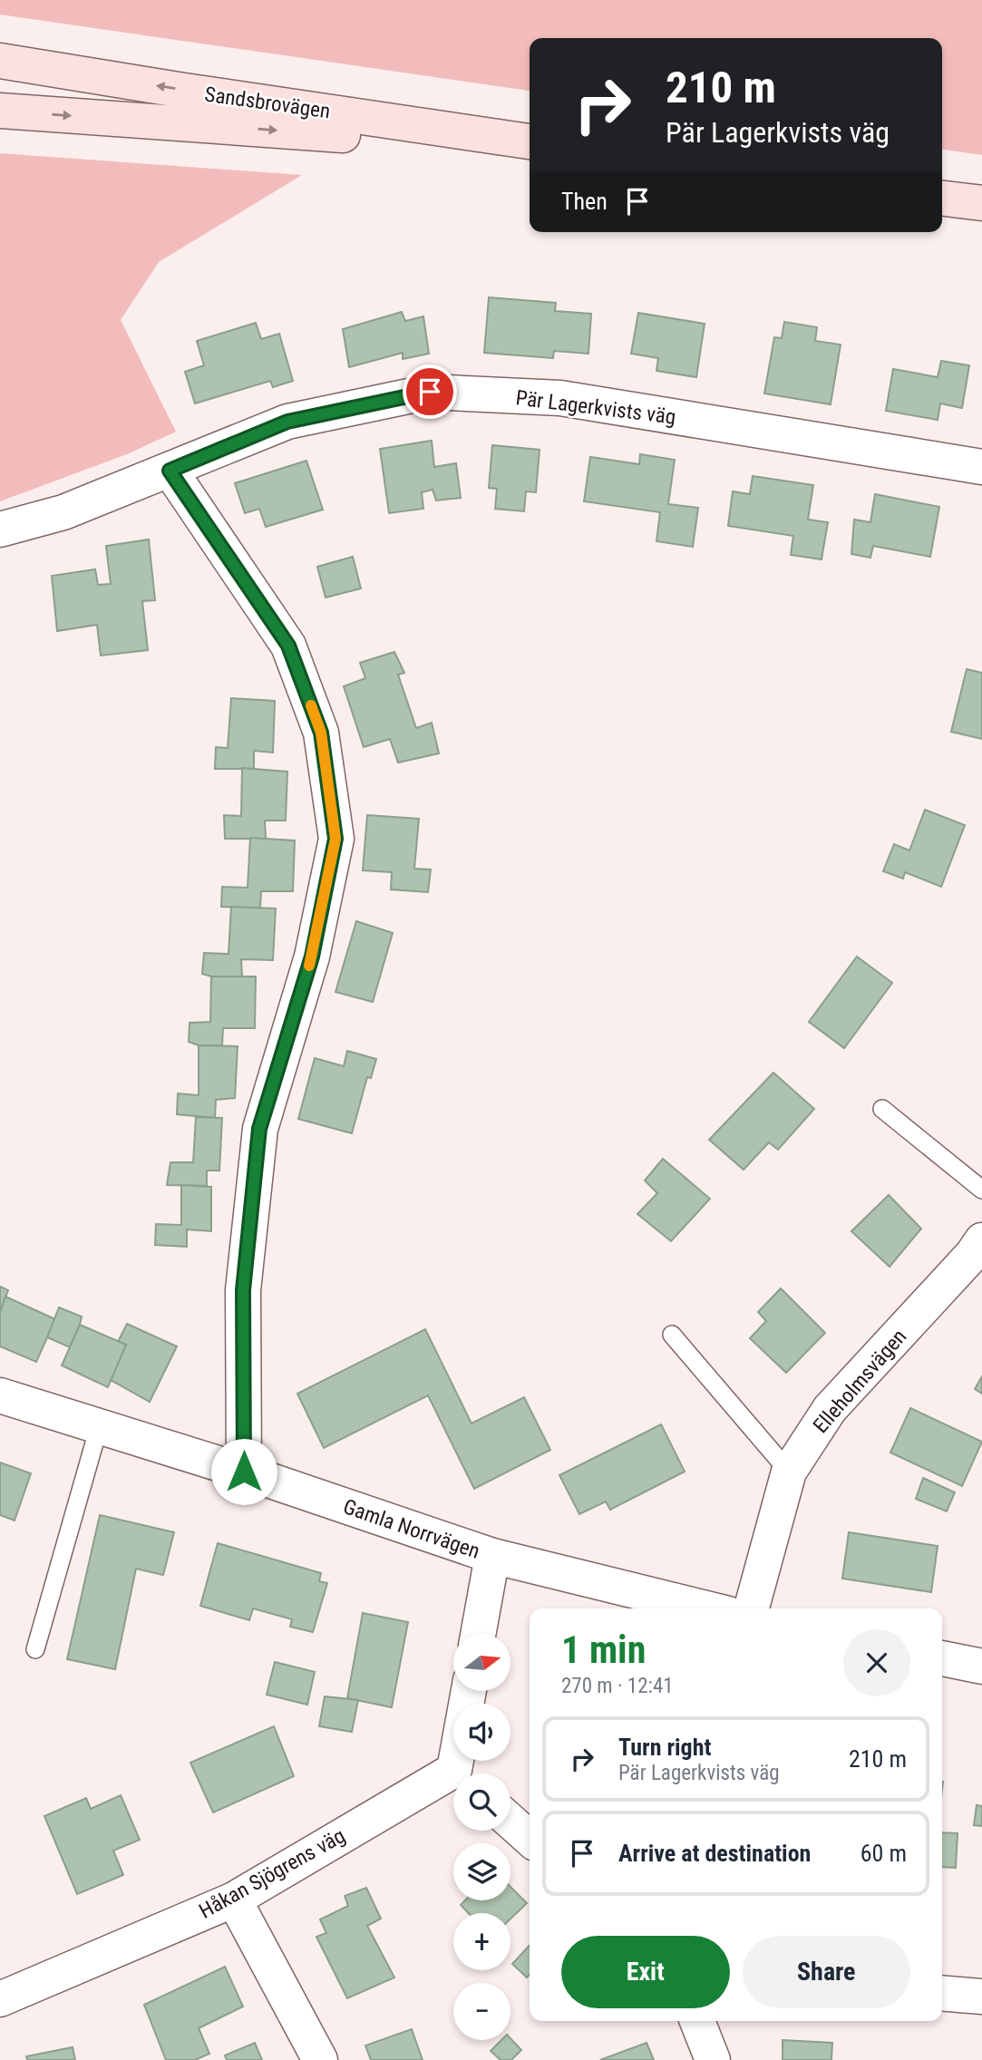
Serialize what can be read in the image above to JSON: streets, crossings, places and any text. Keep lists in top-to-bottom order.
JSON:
{
  "streets": {
    "main road": ["Sandsbrovägen"],
    "street": [
      "Pär Lagerkvists väg",
      "Elleholmsvägen",
      "Gamla Norrvägen",
      "Håkan Sjögrens väg"
    ]
  },
  "north": "right",
  "page": {
    "turn": ["210 m", "Pär Lagerkvists väg"],
    "then": "Then",
    "heading": ["1 min", "270 m · 12:41"],
    "map_buttons": ["+", "−"],
    "list": [
      {
        "name": "Turn right",
        "note": "Pär Lagerkvists väg",
        "value": "210 m"
      },
      {
        "name": "Arrive at destination",
        "value": "60 m"
      }
    ],
    "buttons": ["Exit", "Share"]
  }
}
